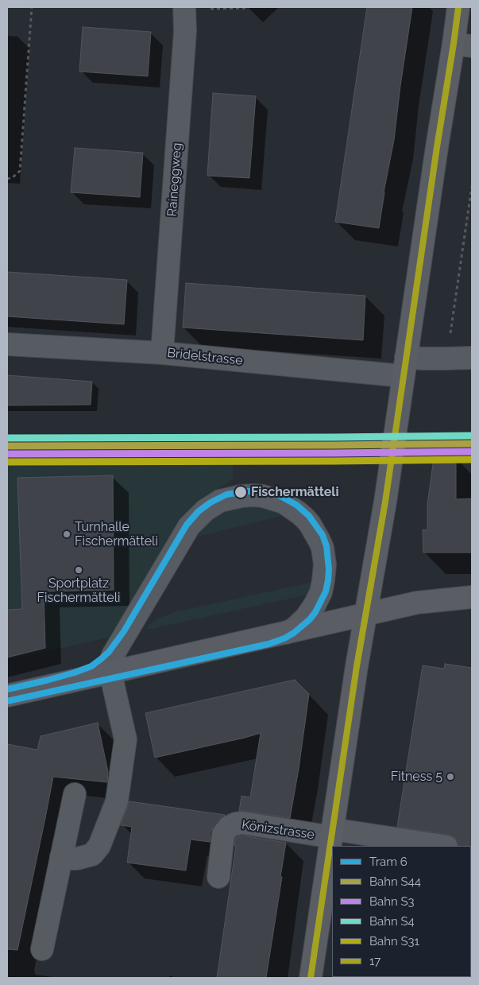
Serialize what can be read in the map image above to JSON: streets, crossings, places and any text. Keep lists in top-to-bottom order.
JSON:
{
  "streets": {
    "main road": ["Könizstrasse"],
    "street": ["Raineggweg", "Bridelstrasse"]
  },
  "crossings": [
    ["Raineggweg", "Bridelstrasse"],
    ["Bridelstrasse", "Könizstrasse"]
  ],
  "places": [
    "Fischermätteli",
    "Turnhalle Fischermätteli",
    "Sportplatz Fischermätteli",
    "Fitness 5"
  ],
  "lines": [
    "transit line 17",
    "rail line S4",
    "rail line S44",
    "rail line S3",
    "rail line S31",
    "tram line 6"
  ],
  "legend": [
    "Tram 6",
    "Bahn S44",
    "Bahn S3",
    "Bahn S4",
    "Bahn S31",
    "17"
  ]
}
